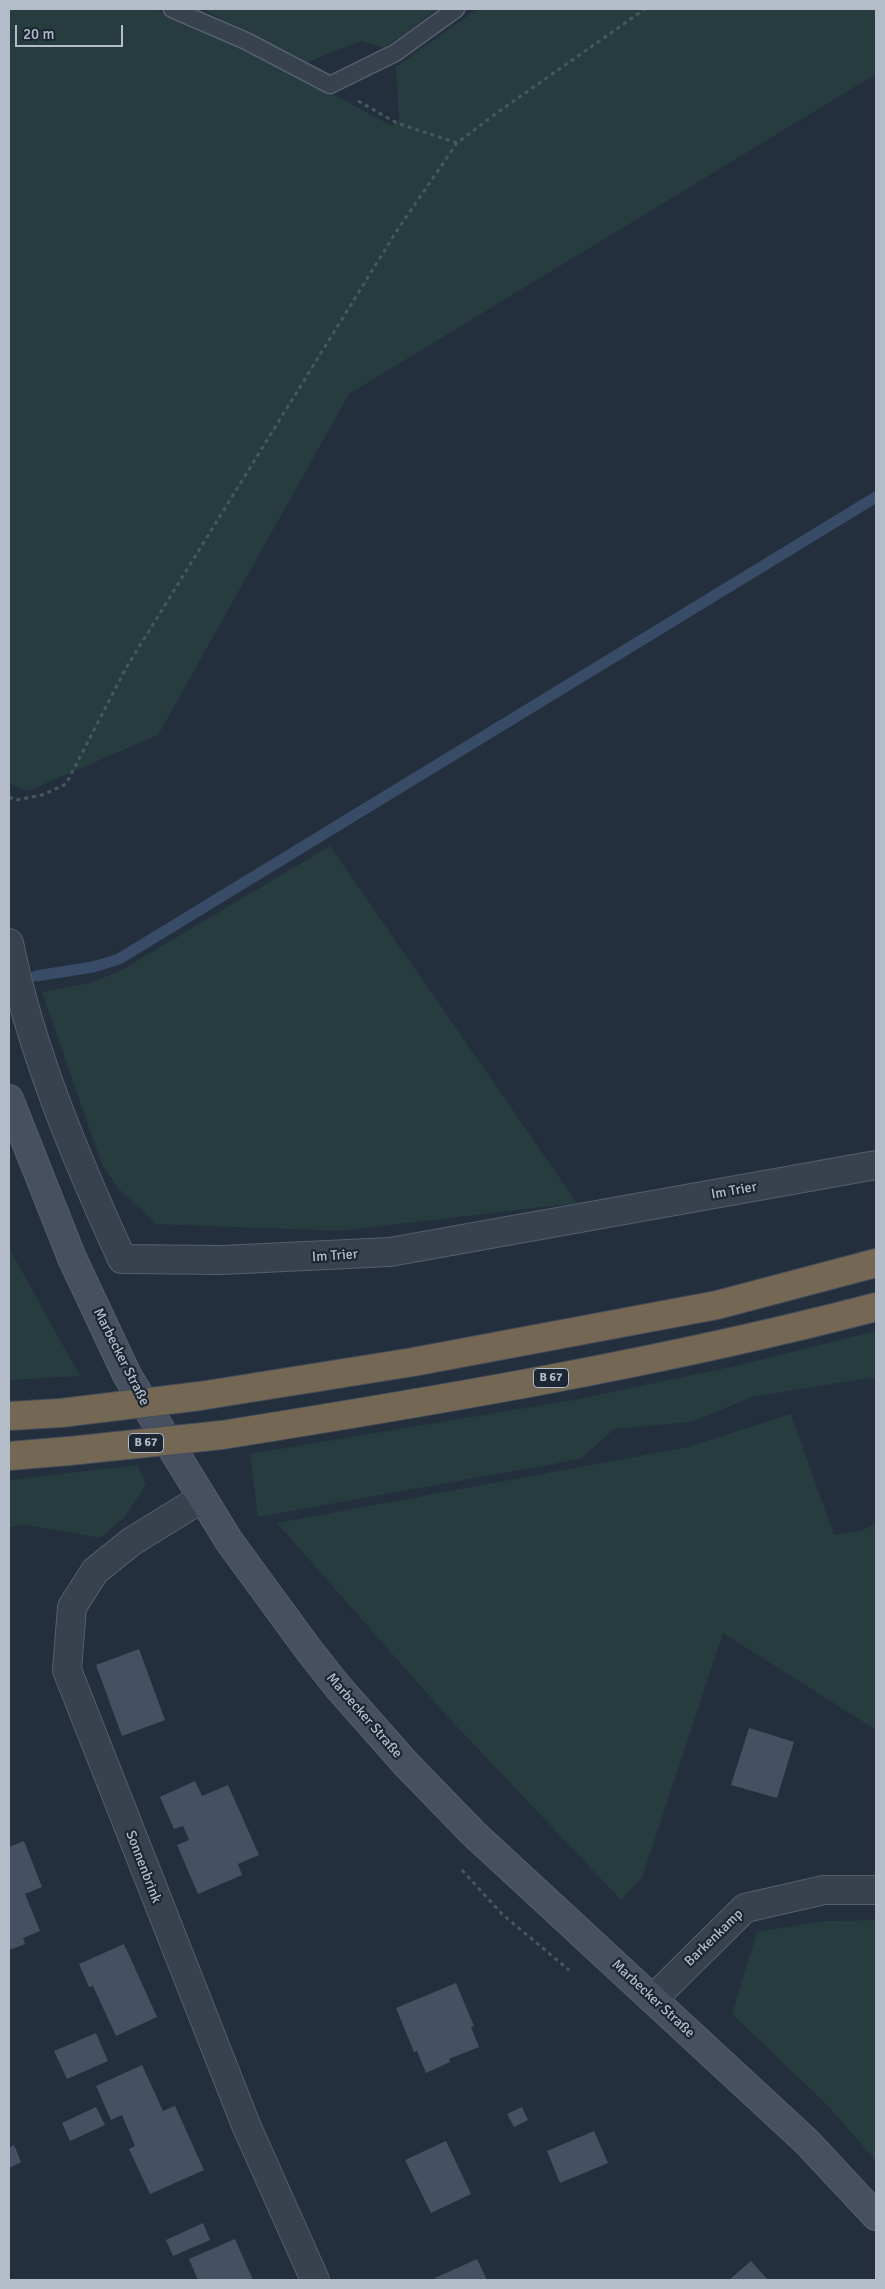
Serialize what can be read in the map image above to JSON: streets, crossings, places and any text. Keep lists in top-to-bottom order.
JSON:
{
  "streets": {
    "highway": ["B 67"],
    "main road": ["Marbecker Straße"],
    "street": ["Im Trier", "Sonnenbrink", "Barkenkamp"]
  },
  "crossings": [
    ["Marbecker Straße", "Sonnenbrink"],
    ["Marbecker Straße", "Barkenkamp"]
  ],
  "scale_bar": "20 m"
}
